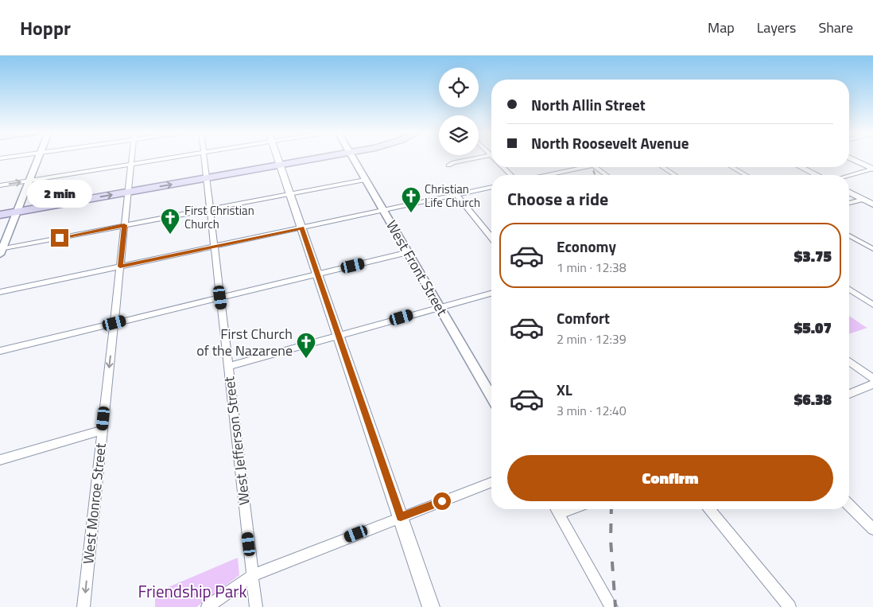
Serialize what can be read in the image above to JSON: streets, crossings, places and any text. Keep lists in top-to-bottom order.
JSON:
{
  "streets": {
    "street": ["West Front Street", "West Jefferson Street", "West Monroe Street"]
  },
  "one_way": ["West Monroe Street"],
  "parks": ["Friendship Park"],
  "places": {
    "church": ["Christian Life Church", "First Christian Church", "First Church of the Nazarene"]
  },
  "page": {
    "header": "Hoppr",
    "nav": ["Map", "Layers", "Share"],
    "banner": ["North Allin Street", "North Roosevelt Avenue"],
    "heading": "Choose a ride",
    "bubble": "2 min",
    "list": [
      {
        "name": "Economy",
        "note": "1 min · 12:38",
        "value": "$3.75"
      },
      {
        "name": "Comfort",
        "note": "2 min · 12:39",
        "value": "$5.07"
      },
      {
        "name": "XL",
        "note": "3 min · 12:40",
        "value": "$6.38"
      }
    ],
    "buttons": "Confirm"
  }
}
